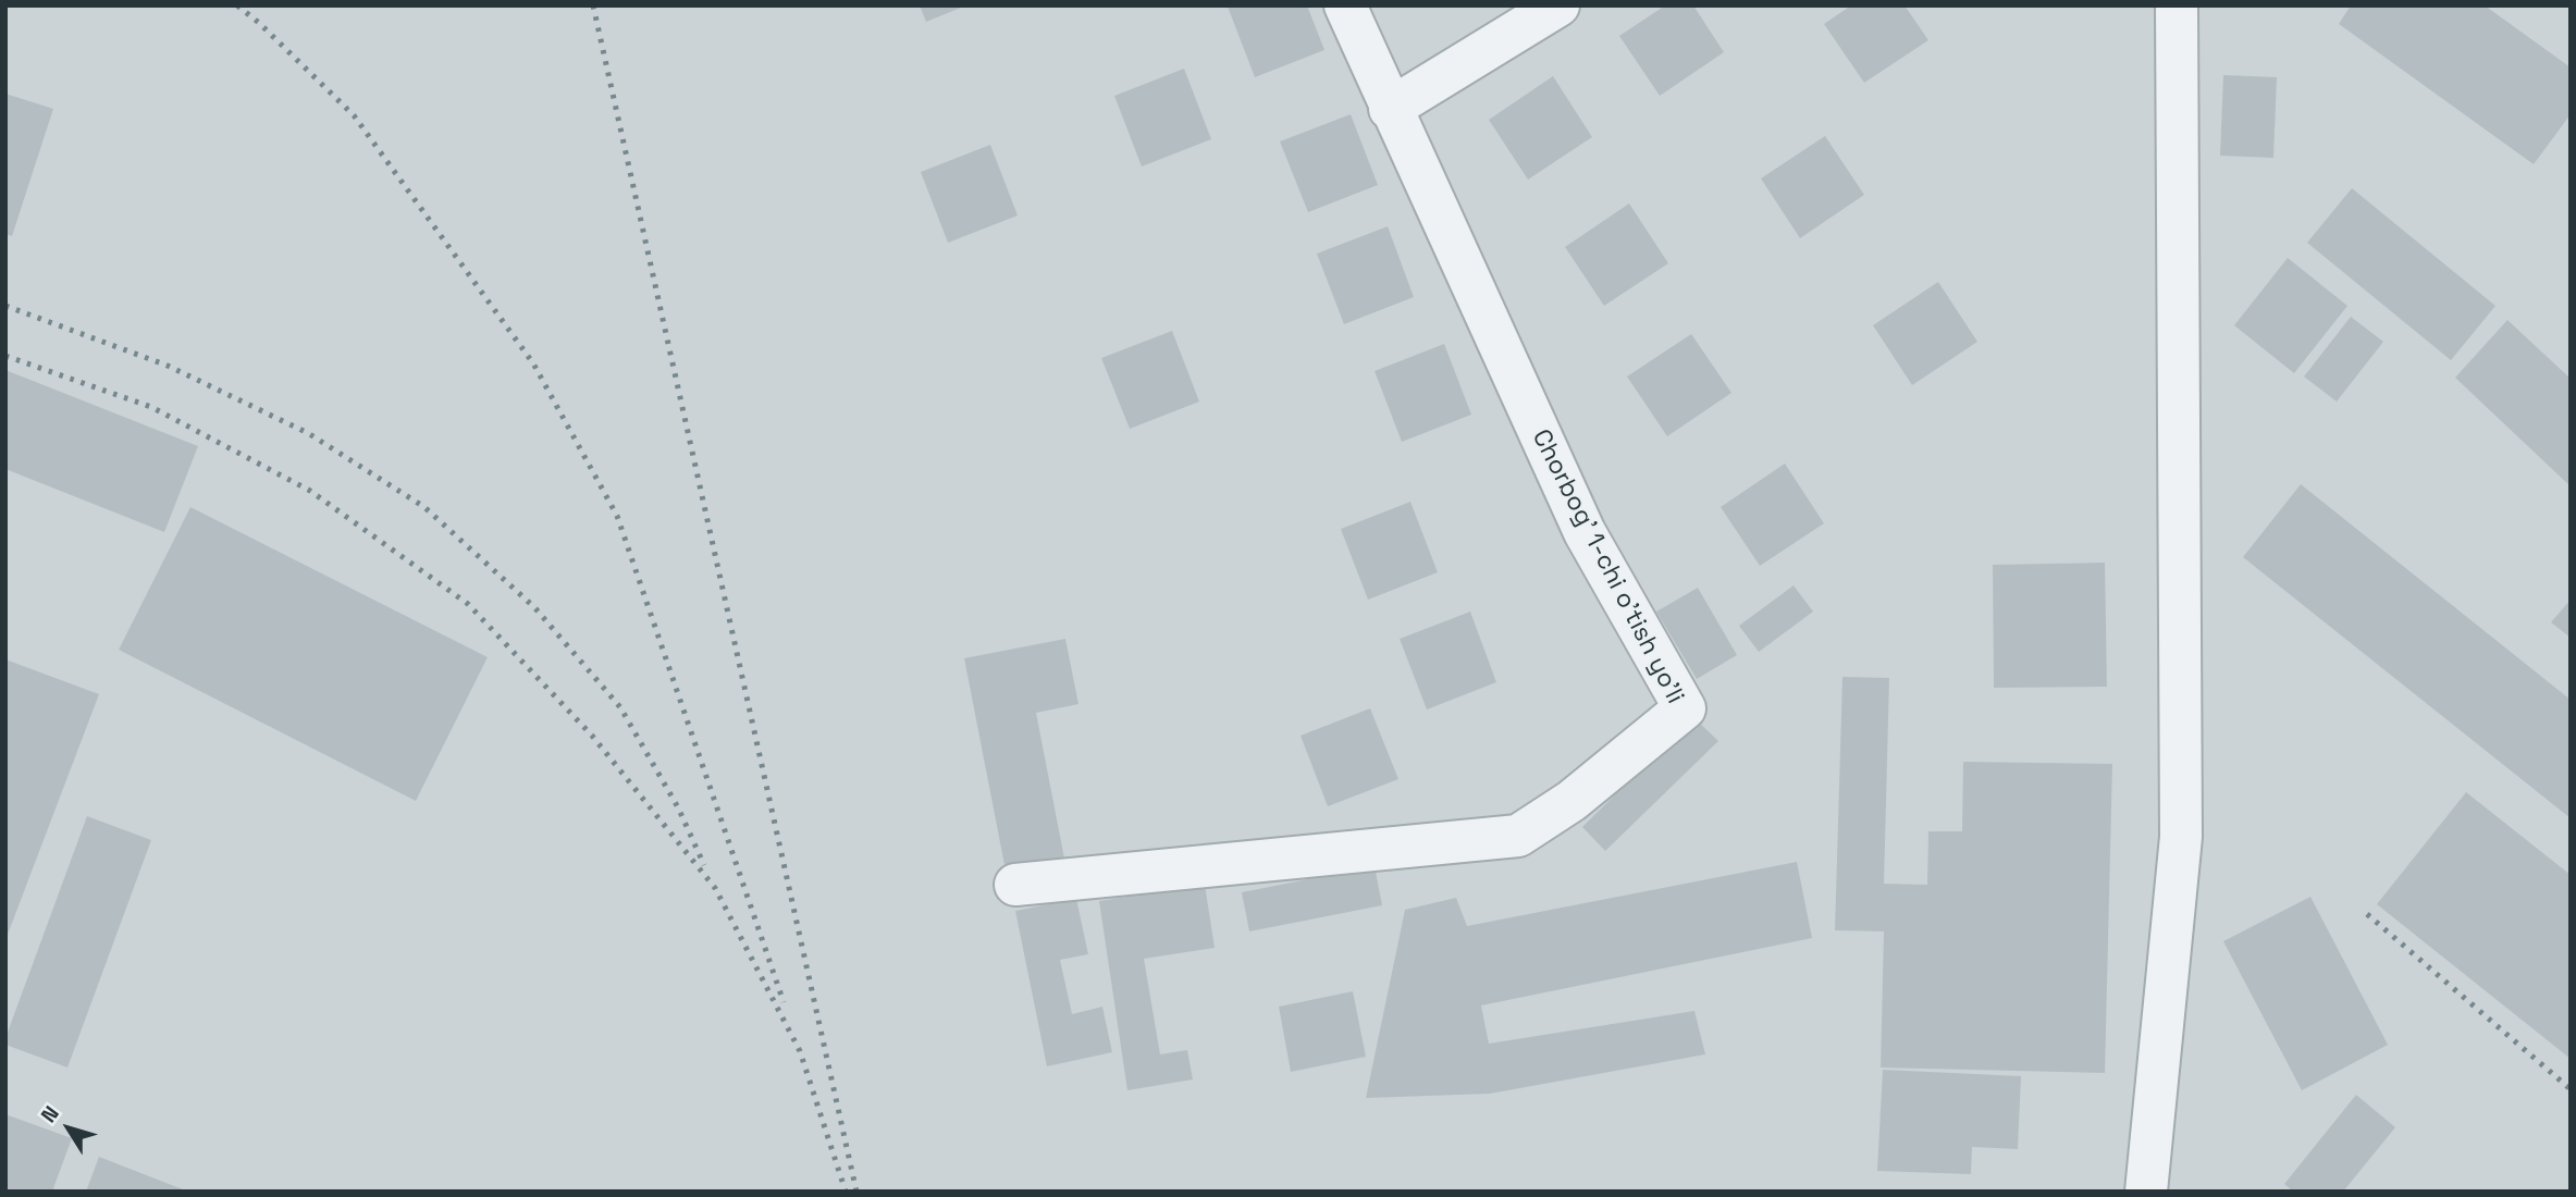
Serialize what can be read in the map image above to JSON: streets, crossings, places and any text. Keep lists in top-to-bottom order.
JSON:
{
  "streets": {
    "street": ["Chorbog' 1-chi o'tish yo'li"]
  },
  "north": "top left"
}
